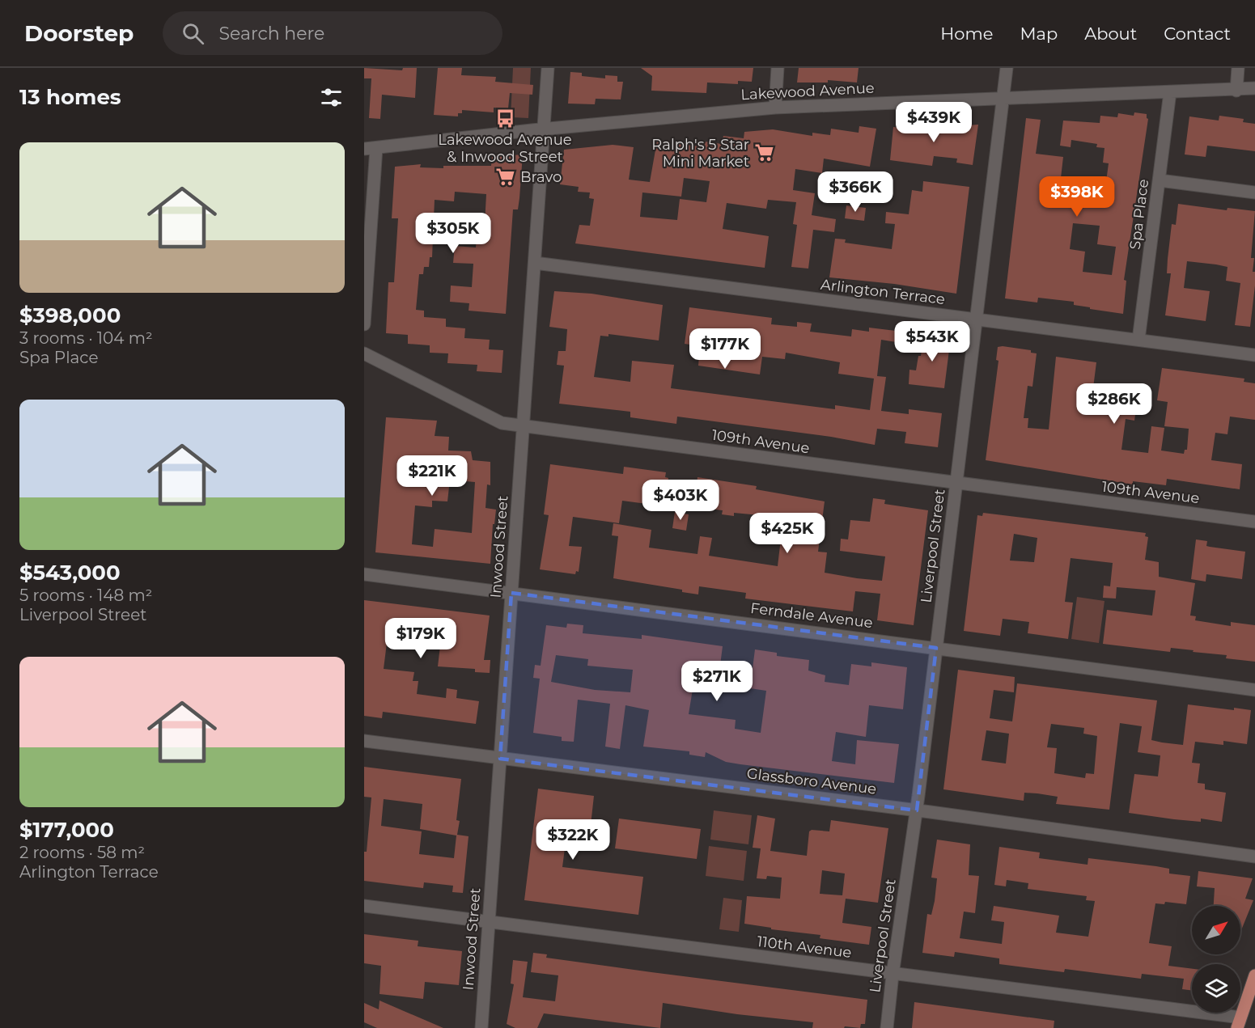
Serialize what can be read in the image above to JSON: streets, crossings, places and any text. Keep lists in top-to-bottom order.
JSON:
{
  "streets": {
    "street": [
      "Lakewood Avenue",
      "Spa Place",
      "Arlington Terrace",
      "109th Avenue",
      "Liverpool Street",
      "Inwood Street",
      "Ferndale Avenue",
      "Glassboro Avenue",
      "110th Avenue"
    ]
  },
  "crossings": [
    ["Lakewood Avenue", "Spa Place"],
    ["Lakewood Avenue", "Liverpool Street"],
    ["Lakewood Avenue", "Inwood Street"],
    ["Spa Place", "Arlington Terrace"],
    ["Arlington Terrace", "Liverpool Street"],
    ["Arlington Terrace", "Inwood Street"],
    ["109th Avenue", "Liverpool Street"],
    ["109th Avenue", "Inwood Street"],
    ["Liverpool Street", "Ferndale Avenue"],
    ["Liverpool Street", "Glassboro Avenue"],
    ["Liverpool Street", "110th Avenue"],
    ["Inwood Street", "Ferndale Avenue"],
    ["Inwood Street", "Glassboro Avenue"],
    ["Inwood Street", "110th Avenue"]
  ],
  "places": {
    "bus stop": ["Lakewood Avenue & Inwood Street"],
    "supermarket": ["Ralph's 5 Star Mini Market", "Bravo"]
  },
  "north": "top right",
  "page": {
    "header": "Doorstep",
    "search": "Search here",
    "nav": [
      "Home",
      "Map",
      "About",
      "Contact"
    ],
    "heading": "13 homes",
    "price": [
      "$439K",
      "$366K",
      "$398K",
      "$305K",
      "$543K",
      "$177K",
      "$286K",
      "$221K",
      "$403K",
      "$425K",
      "$179K",
      "$271K",
      "$322K"
    ],
    "list": [
      {
        "name": "$398,000",
        "note": "3 rooms · 104 m² · Spa Place"
      },
      {
        "name": "$543,000",
        "note": "5 rooms · 148 m² · Liverpool Street"
      },
      {
        "name": "$177,000",
        "note": "2 rooms · 58 m² · Arlington Terrace"
      }
    ]
  }
}
